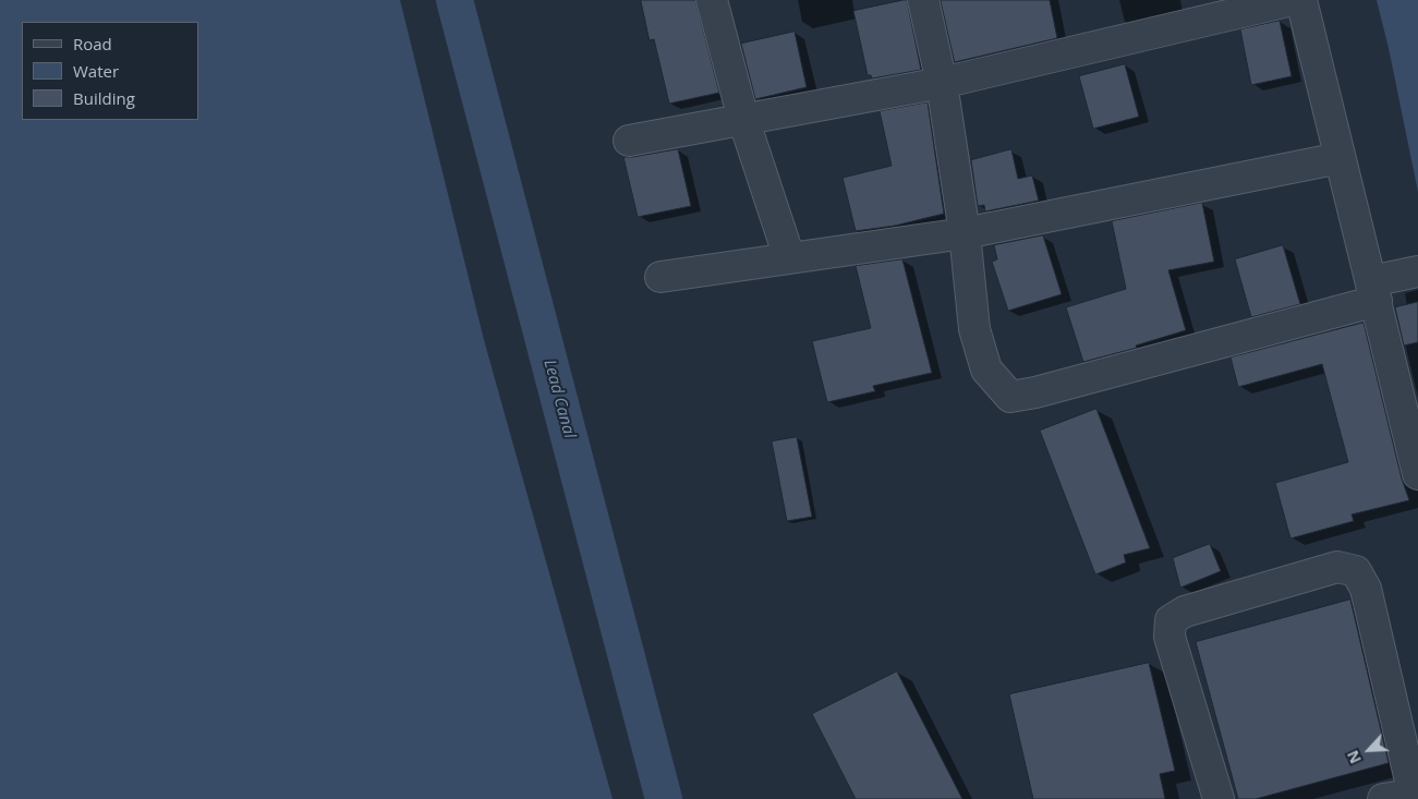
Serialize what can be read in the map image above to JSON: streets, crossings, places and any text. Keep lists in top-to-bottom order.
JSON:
{
  "water": ["Lead Canal"],
  "legend": ["Road", "Water", "Building"],
  "north": "bottom left"
}
